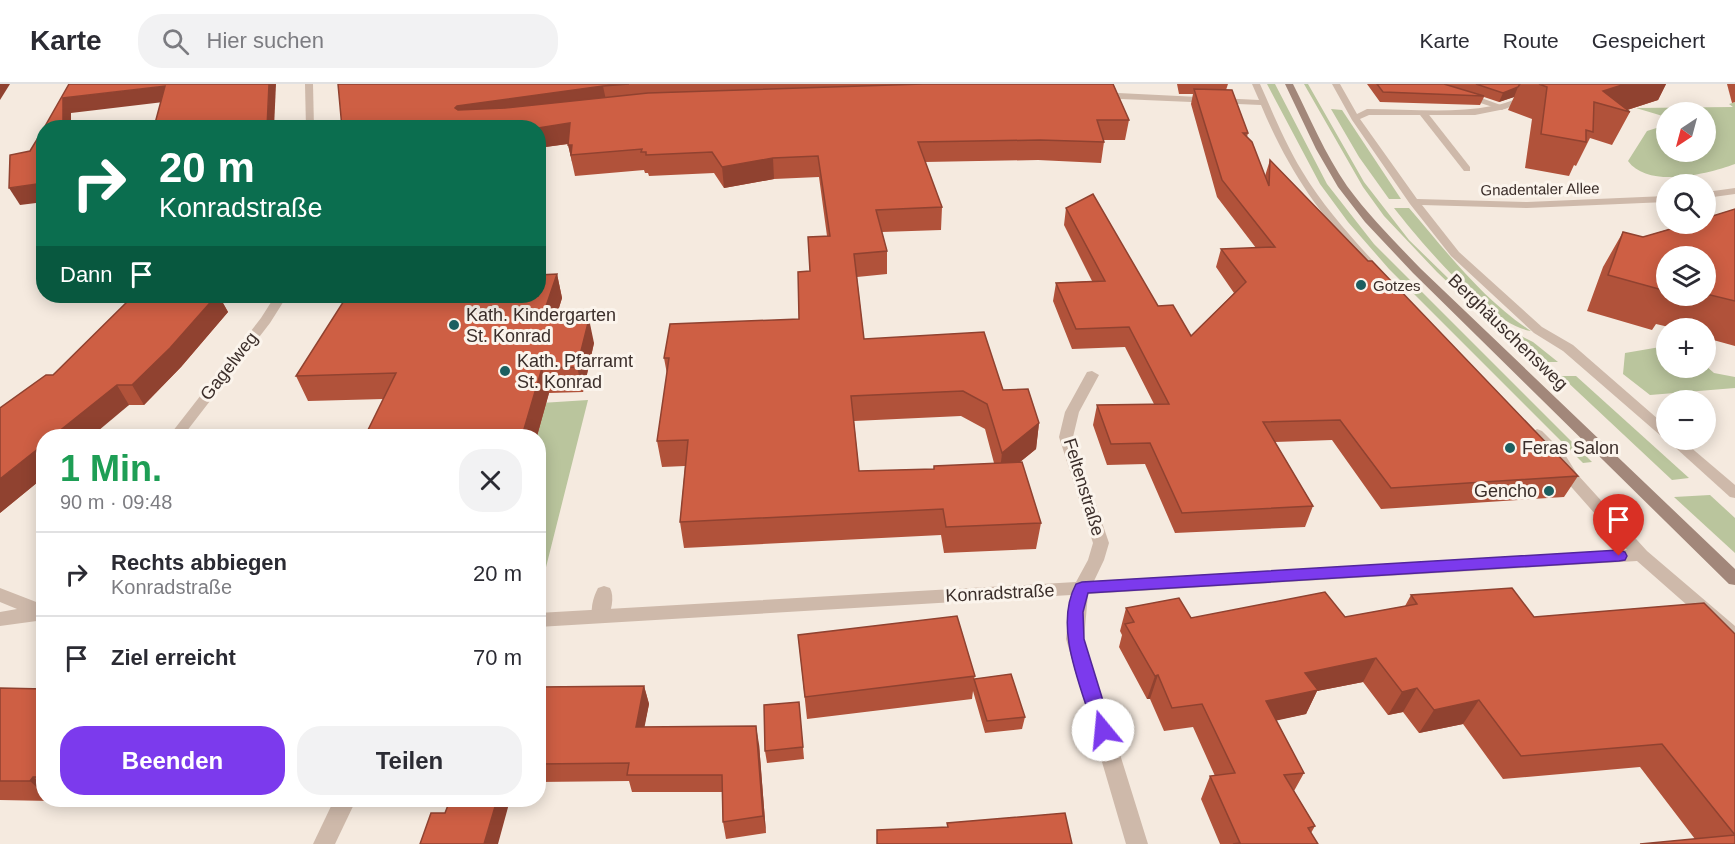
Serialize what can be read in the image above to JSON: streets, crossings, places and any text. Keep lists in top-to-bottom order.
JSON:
{
  "streets": {
    "main road": ["Berghäuschensweg"],
    "street": [
      "Gnadentaler Allee",
      "Gagelweg",
      "Feltenstraße",
      "Konradstraße"
    ]
  },
  "crossings": [
    ["Gnadentaler Allee", "Berghäuschensweg"],
    ["Feltenstraße", "Konradstraße"]
  ],
  "places": [
    "Gotzes",
    "Kath. Kindergarten St. Konrad",
    "Kath. Pfarramt St. Konrad",
    "Feras Salon",
    "Gencho"
  ],
  "north": "bottom left",
  "page": {
    "header": "Karte",
    "search": "Hier suchen",
    "nav": ["Karte", "Route", "Gespeichert"],
    "map_buttons": ["+", "−"],
    "turn": ["20 m", "Konradstraße"],
    "then": "Dann",
    "heading": ["1 Min.", "90 m · 09:48"],
    "list": [
      {
        "name": "Rechts abbiegen",
        "note": "Konradstraße",
        "value": "20 m"
      },
      {
        "name": "Ziel erreicht",
        "value": "70 m"
      }
    ],
    "buttons": ["Beenden", "Teilen"]
  }
}
